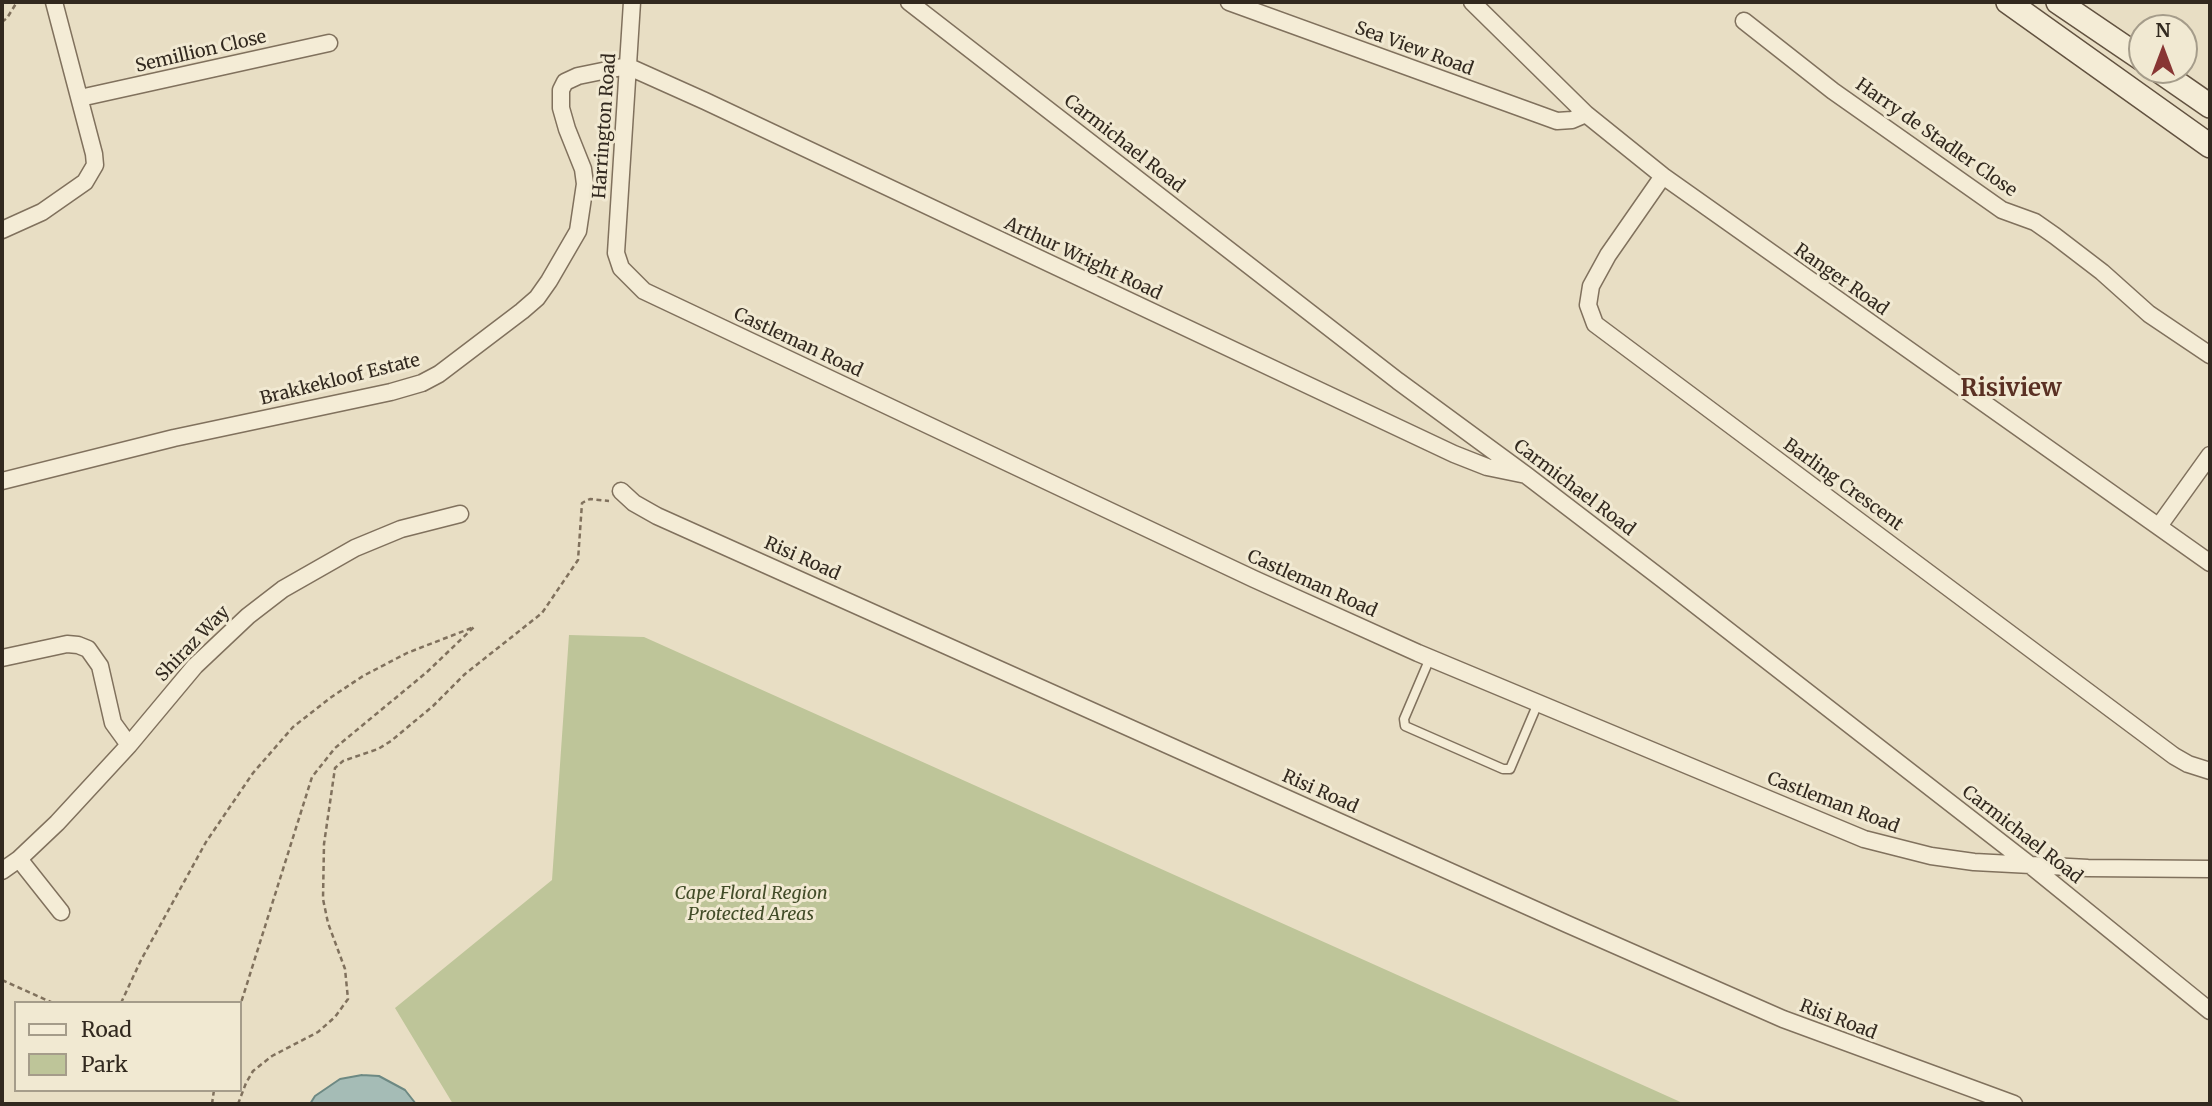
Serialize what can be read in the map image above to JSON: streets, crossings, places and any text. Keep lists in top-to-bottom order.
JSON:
{
  "streets": {
    "street": [
      "Sea View Road",
      "Semillion Close",
      "Harrington Road",
      "Harry de Stadler Close",
      "Carmichael Road",
      "Arthur Wright Road",
      "Ranger Road",
      "Castleman Road",
      "Brakkekloof Estate",
      "Barling Crescent",
      "Risi Road",
      "Shiraz Way"
    ]
  },
  "crossings": [
    ["Sea View Road", "Ranger Road"],
    ["Harrington Road", "Arthur Wright Road"],
    ["Harrington Road", "Castleman Road"],
    ["Harrington Road", "Brakkekloof Estate"],
    ["Carmichael Road", "Arthur Wright Road"],
    ["Carmichael Road", "Castleman Road"],
    ["Arthur Wright Road", "Brakkekloof Estate"],
    ["Ranger Road", "Barling Crescent"]
  ],
  "districts": ["Risiview"],
  "parks": ["Cape Floral Region Protected Areas"],
  "legend": ["Road", "Park"],
  "north": "top"
}
